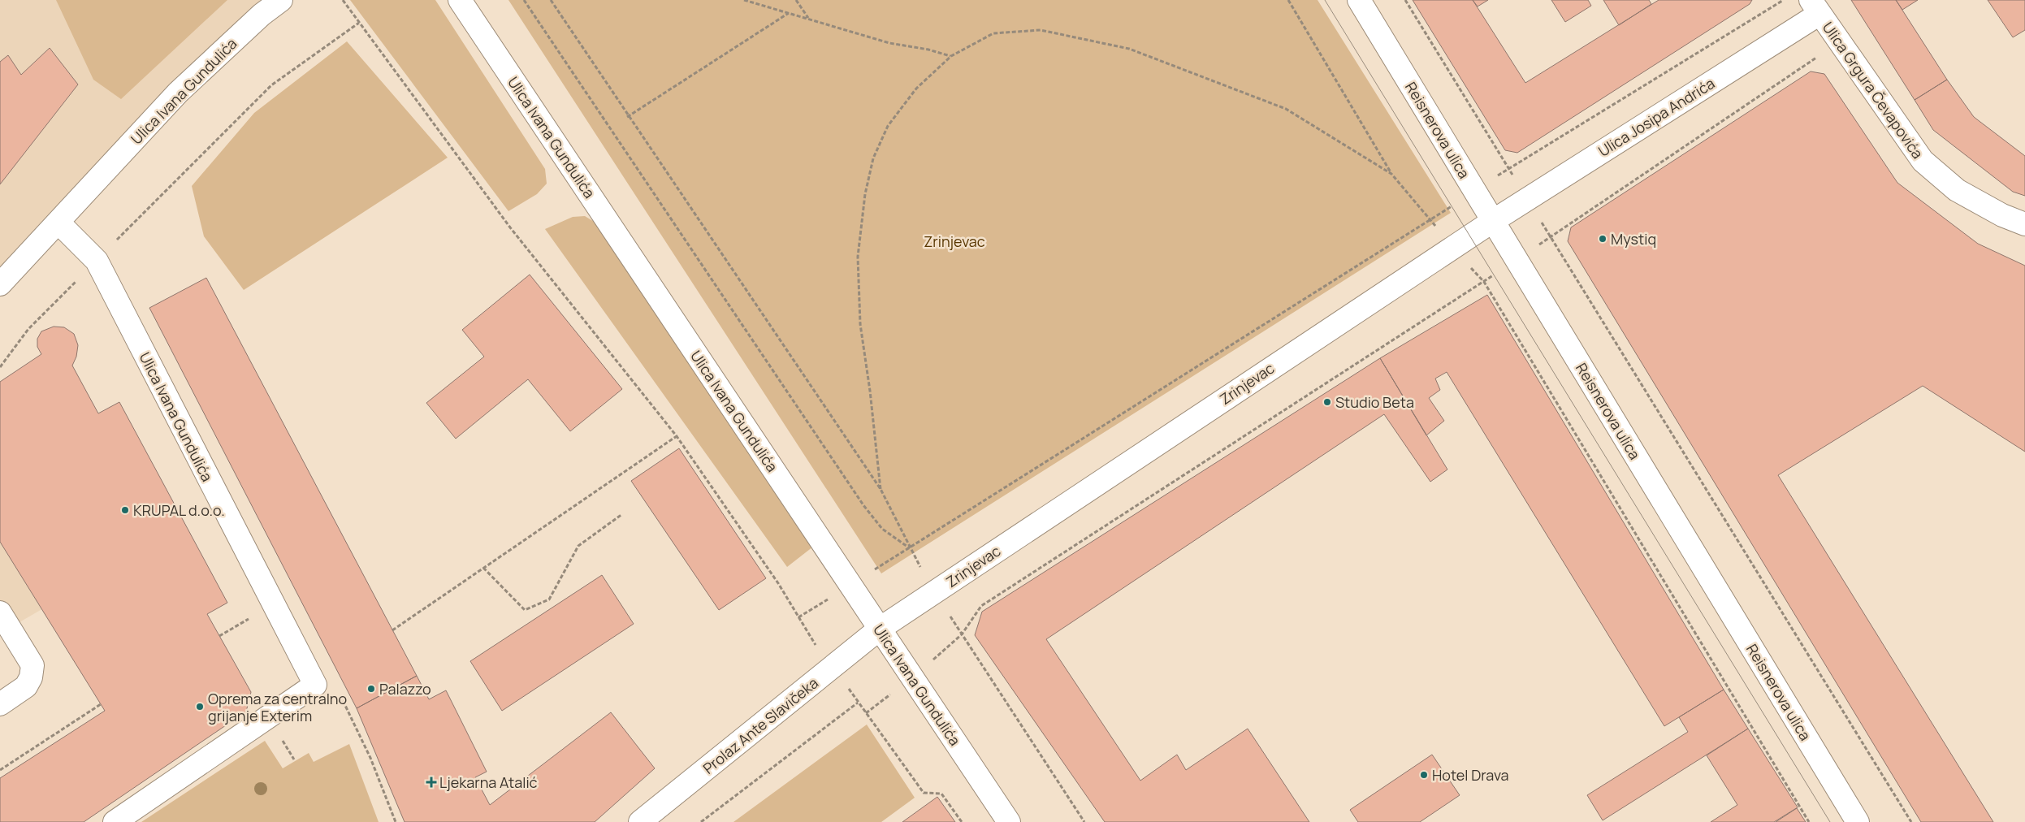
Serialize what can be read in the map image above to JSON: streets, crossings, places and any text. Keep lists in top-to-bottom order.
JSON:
{
  "streets": {
    "street": [
      "Ulica Grgura Čevapovića",
      "Ulica Ivana Gundulića",
      "Ulica Josipa Andrića",
      "Reisnerova ulica",
      "Zrinjevac",
      "Prolaz Ante Slavičeka"
    ]
  },
  "crossings": [
    ["Ulica Grgura Čevapovića", "Ulica Josipa Andrića"],
    ["Ulica Ivana Gundulića", "Zrinjevac"],
    ["Ulica Ivana Gundulića", "Prolaz Ante Slavičeka"],
    ["Ulica Josipa Andrića", "Reisnerova ulica"],
    ["Ulica Josipa Andrića", "Zrinjevac"],
    ["Reisnerova ulica", "Zrinjevac"],
    ["Zrinjevac", "Prolaz Ante Slavičeka"]
  ],
  "parks": ["Zrinjevac"],
  "places": {
    "other": [
      "Mystiq",
      "Studio Beta",
      "KRUPAL d.o.o.",
      "Palazzo",
      "Oprema za centralno grijanje Exterim",
      "Hotel Drava"
    ],
    "health": ["Ljekarna Atalić"]
  }
}
